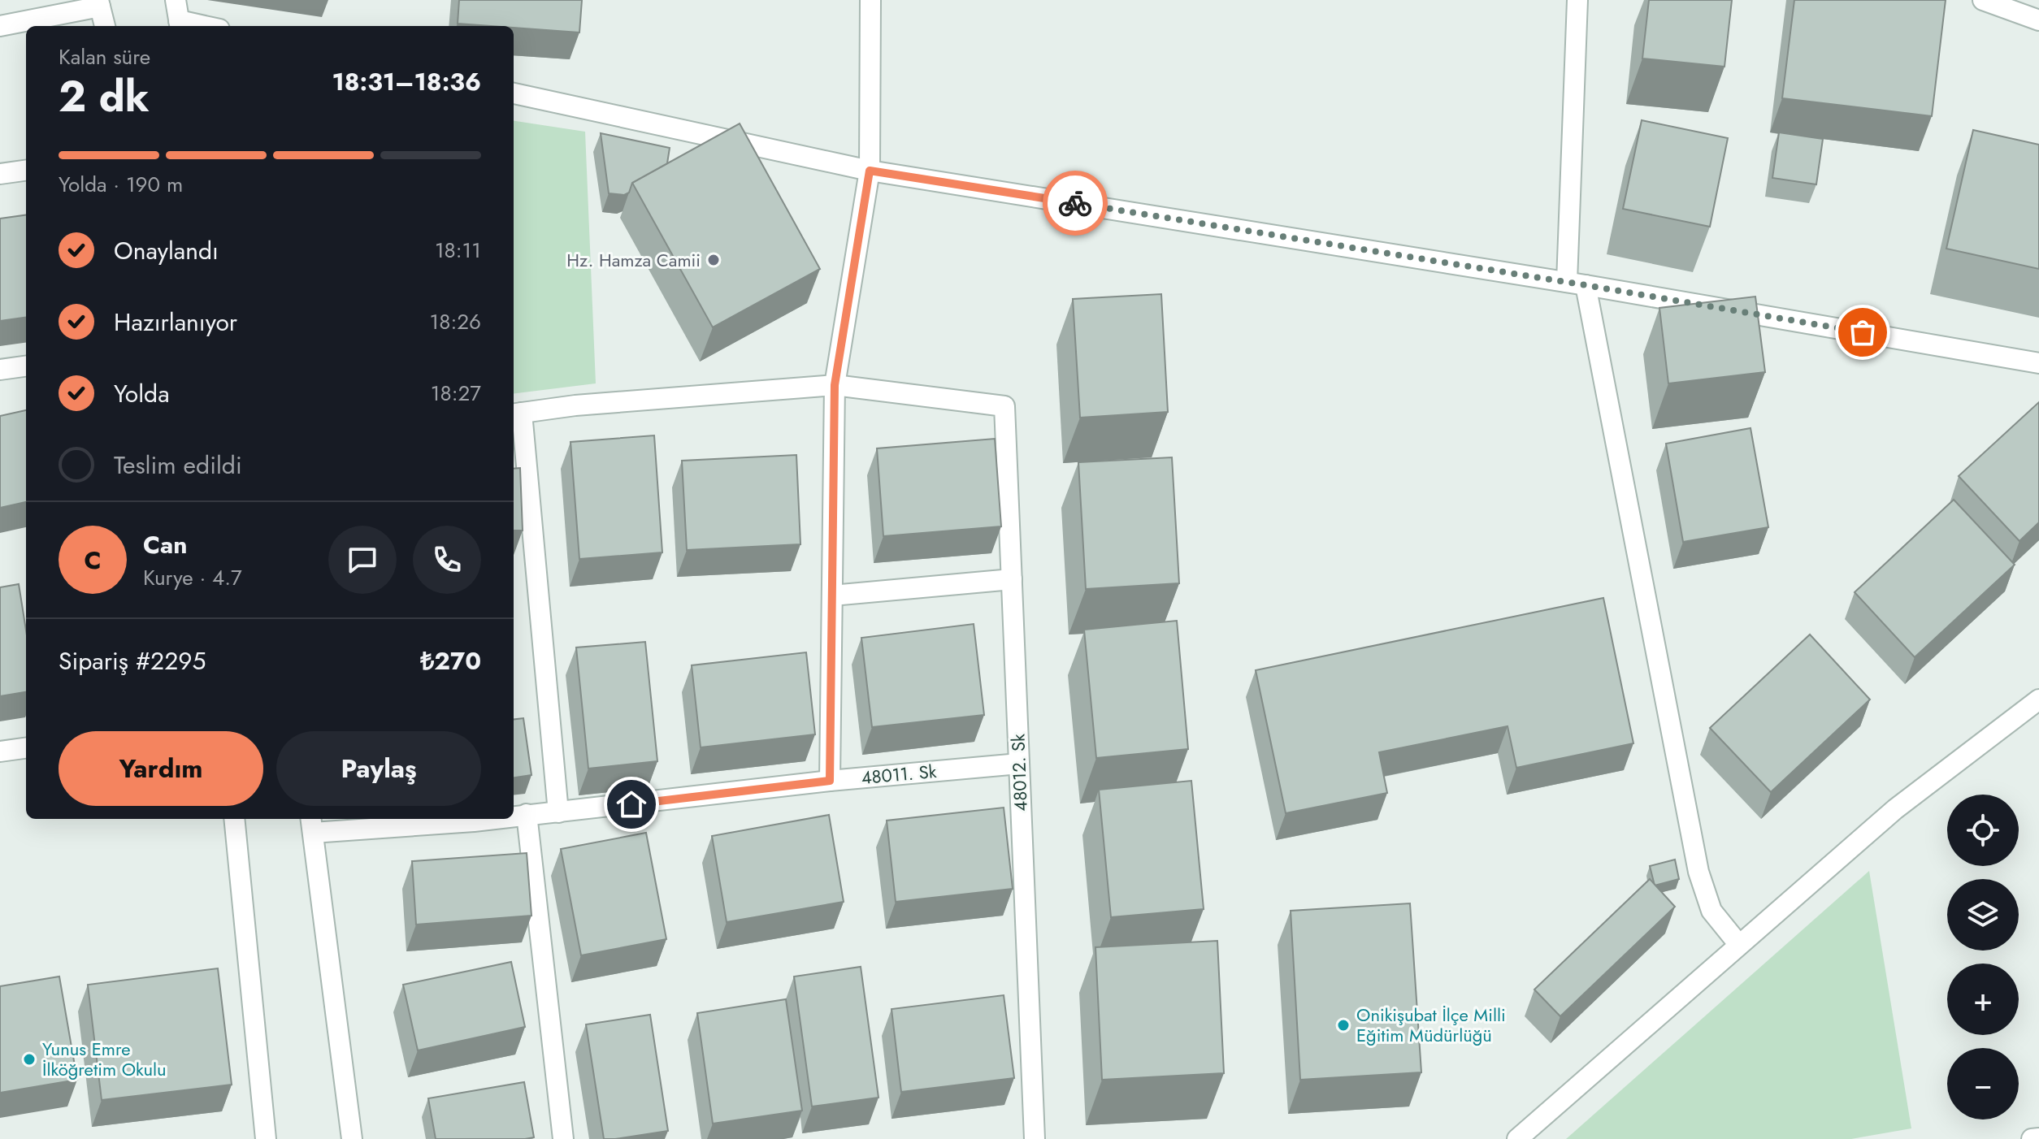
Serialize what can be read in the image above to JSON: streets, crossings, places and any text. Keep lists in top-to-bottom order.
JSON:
{
  "streets": {
    "street": ["48012. Sk", "48011. Sk"]
  },
  "crossings": [
    ["48012. Sk", "48011. Sk"]
  ],
  "places": ["Hz. Hamza Camii", "Onikişubat İlçe Milli Eğitim Müdürlüğü", "Yunus Emre İlköğretim Okulu"],
  "page": {
    "heading": ["2 dk", "Kalan süre", "18:31–18:36"],
    "panel": [
      "Can",
      "Kurye · 4.7",
      "Sipariş #2295",
      "₺270"
    ],
    "bar": "Yolda · 190 m",
    "list": [
      ["Onaylandı", "18:11"],
      ["Hazırlanıyor", "18:26"],
      ["Yolda", "18:27"],
      "Teslim edildi"
    ],
    "round": "C",
    "buttons": ["Yardım", "Paylaş"],
    "map_buttons": ["+", "−"]
  }
}
